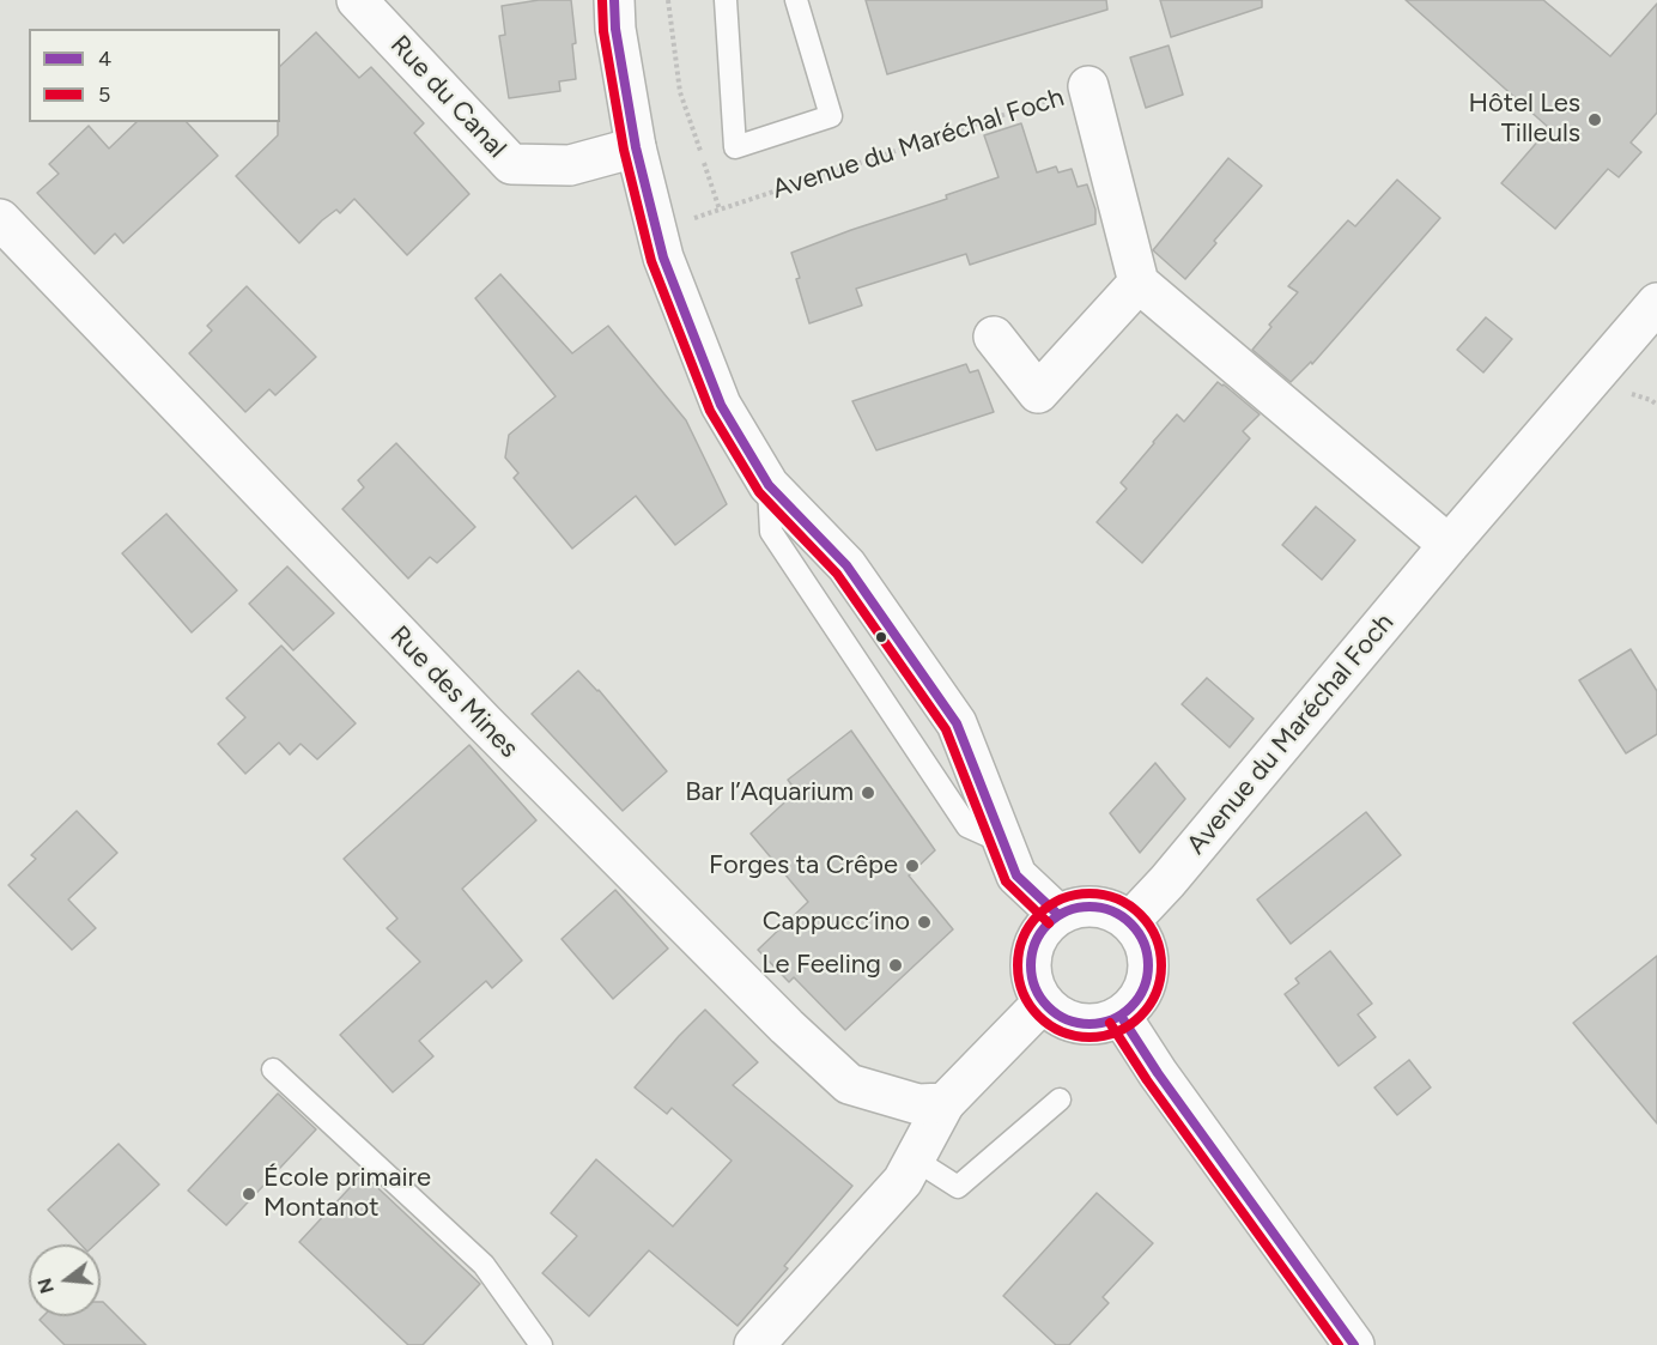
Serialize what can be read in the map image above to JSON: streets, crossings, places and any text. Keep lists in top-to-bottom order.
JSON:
{
  "streets": {
    "street": ["Rue du Canal", "Avenue du Maréchal Foch", "Rue des Mines"]
  },
  "places": [
    "Hôtel Les Tilleuls",
    "Bar l’Aquarium",
    "Forges ta Crêpe",
    "Cappucc’ino",
    "Le Feeling",
    "École primaire Montanot"
  ],
  "lines": ["transit line 4", "transit line 5"],
  "legend": ["4", "5"],
  "north": "left"
}
